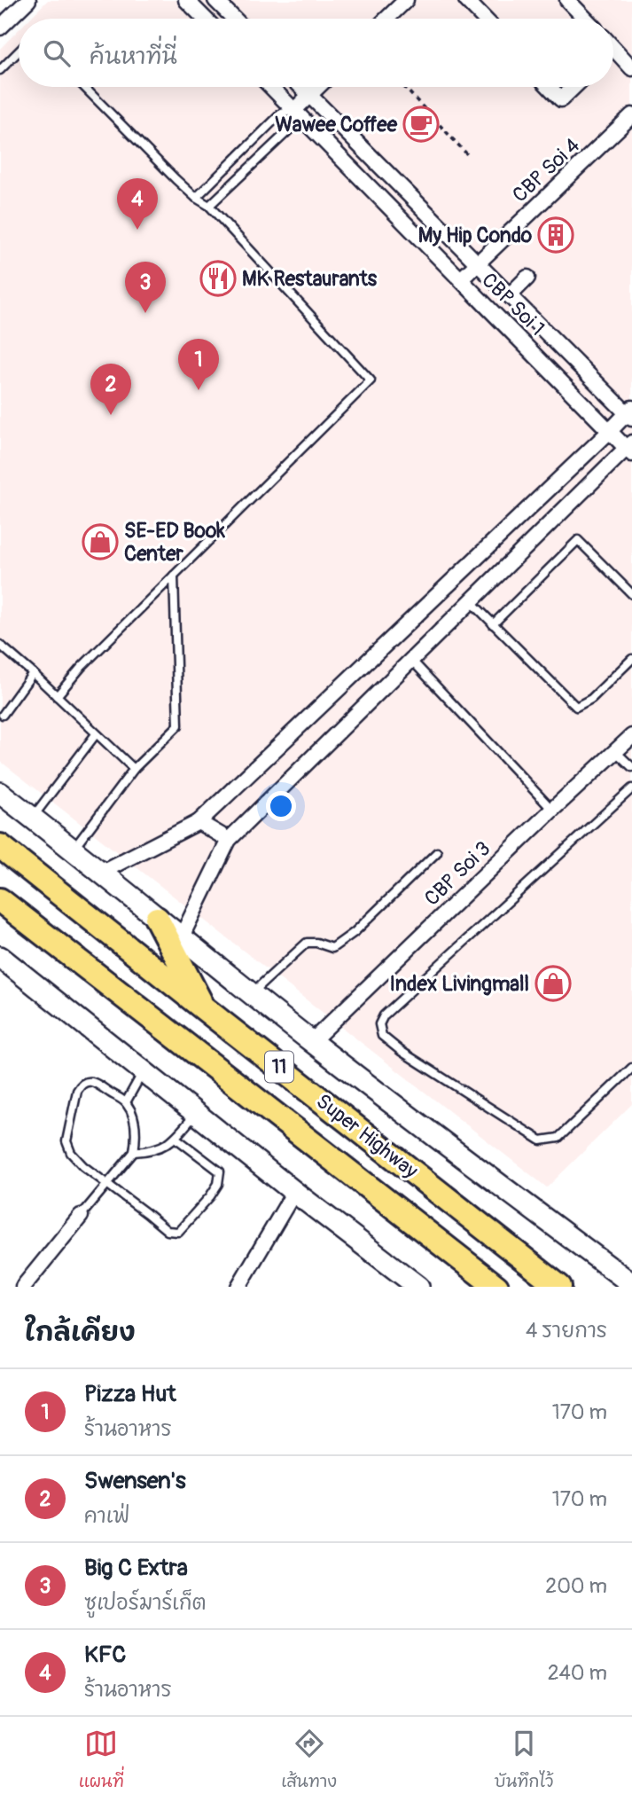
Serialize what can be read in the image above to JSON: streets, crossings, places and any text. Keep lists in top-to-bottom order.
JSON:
{
  "streets": {
    "highway": ["11", "Super Highway"],
    "street": ["CBP Soi 4", "CBP Soi 1", "CBP Soi 3"]
  },
  "crossings": [
    ["CBP Soi 4", "CBP Soi 1"]
  ],
  "places": {
    "cafe": ["Wawee Coffee"],
    "building": ["My Hip Condo"],
    "restaurant": ["MK Restaurants"],
    "shop": ["SE-ED Book Center", "Index Livingmall"]
  },
  "page": {
    "search": "ค้นหาที่นี่",
    "pins": [
      "4",
      "3",
      "1",
      "2"
    ],
    "heading": ["ใกล้เคียง", "4 รายการ"],
    "list": [
      {
        "mark": "1",
        "name": "Pizza Hut",
        "note": "ร้านอาหาร",
        "value": "170 m"
      },
      {
        "mark": "2",
        "name": "Swensen's",
        "note": "คาเฟ่",
        "value": "170 m"
      },
      {
        "mark": "3",
        "name": "Big C Extra",
        "note": "ซูเปอร์มาร์เก็ต",
        "value": "200 m"
      },
      {
        "mark": "4",
        "name": "KFC",
        "note": "ร้านอาหาร",
        "value": "240 m"
      }
    ],
    "nav": ["แผนที่", "เส้นทาง", "บันทึกไว้"]
  }
}
